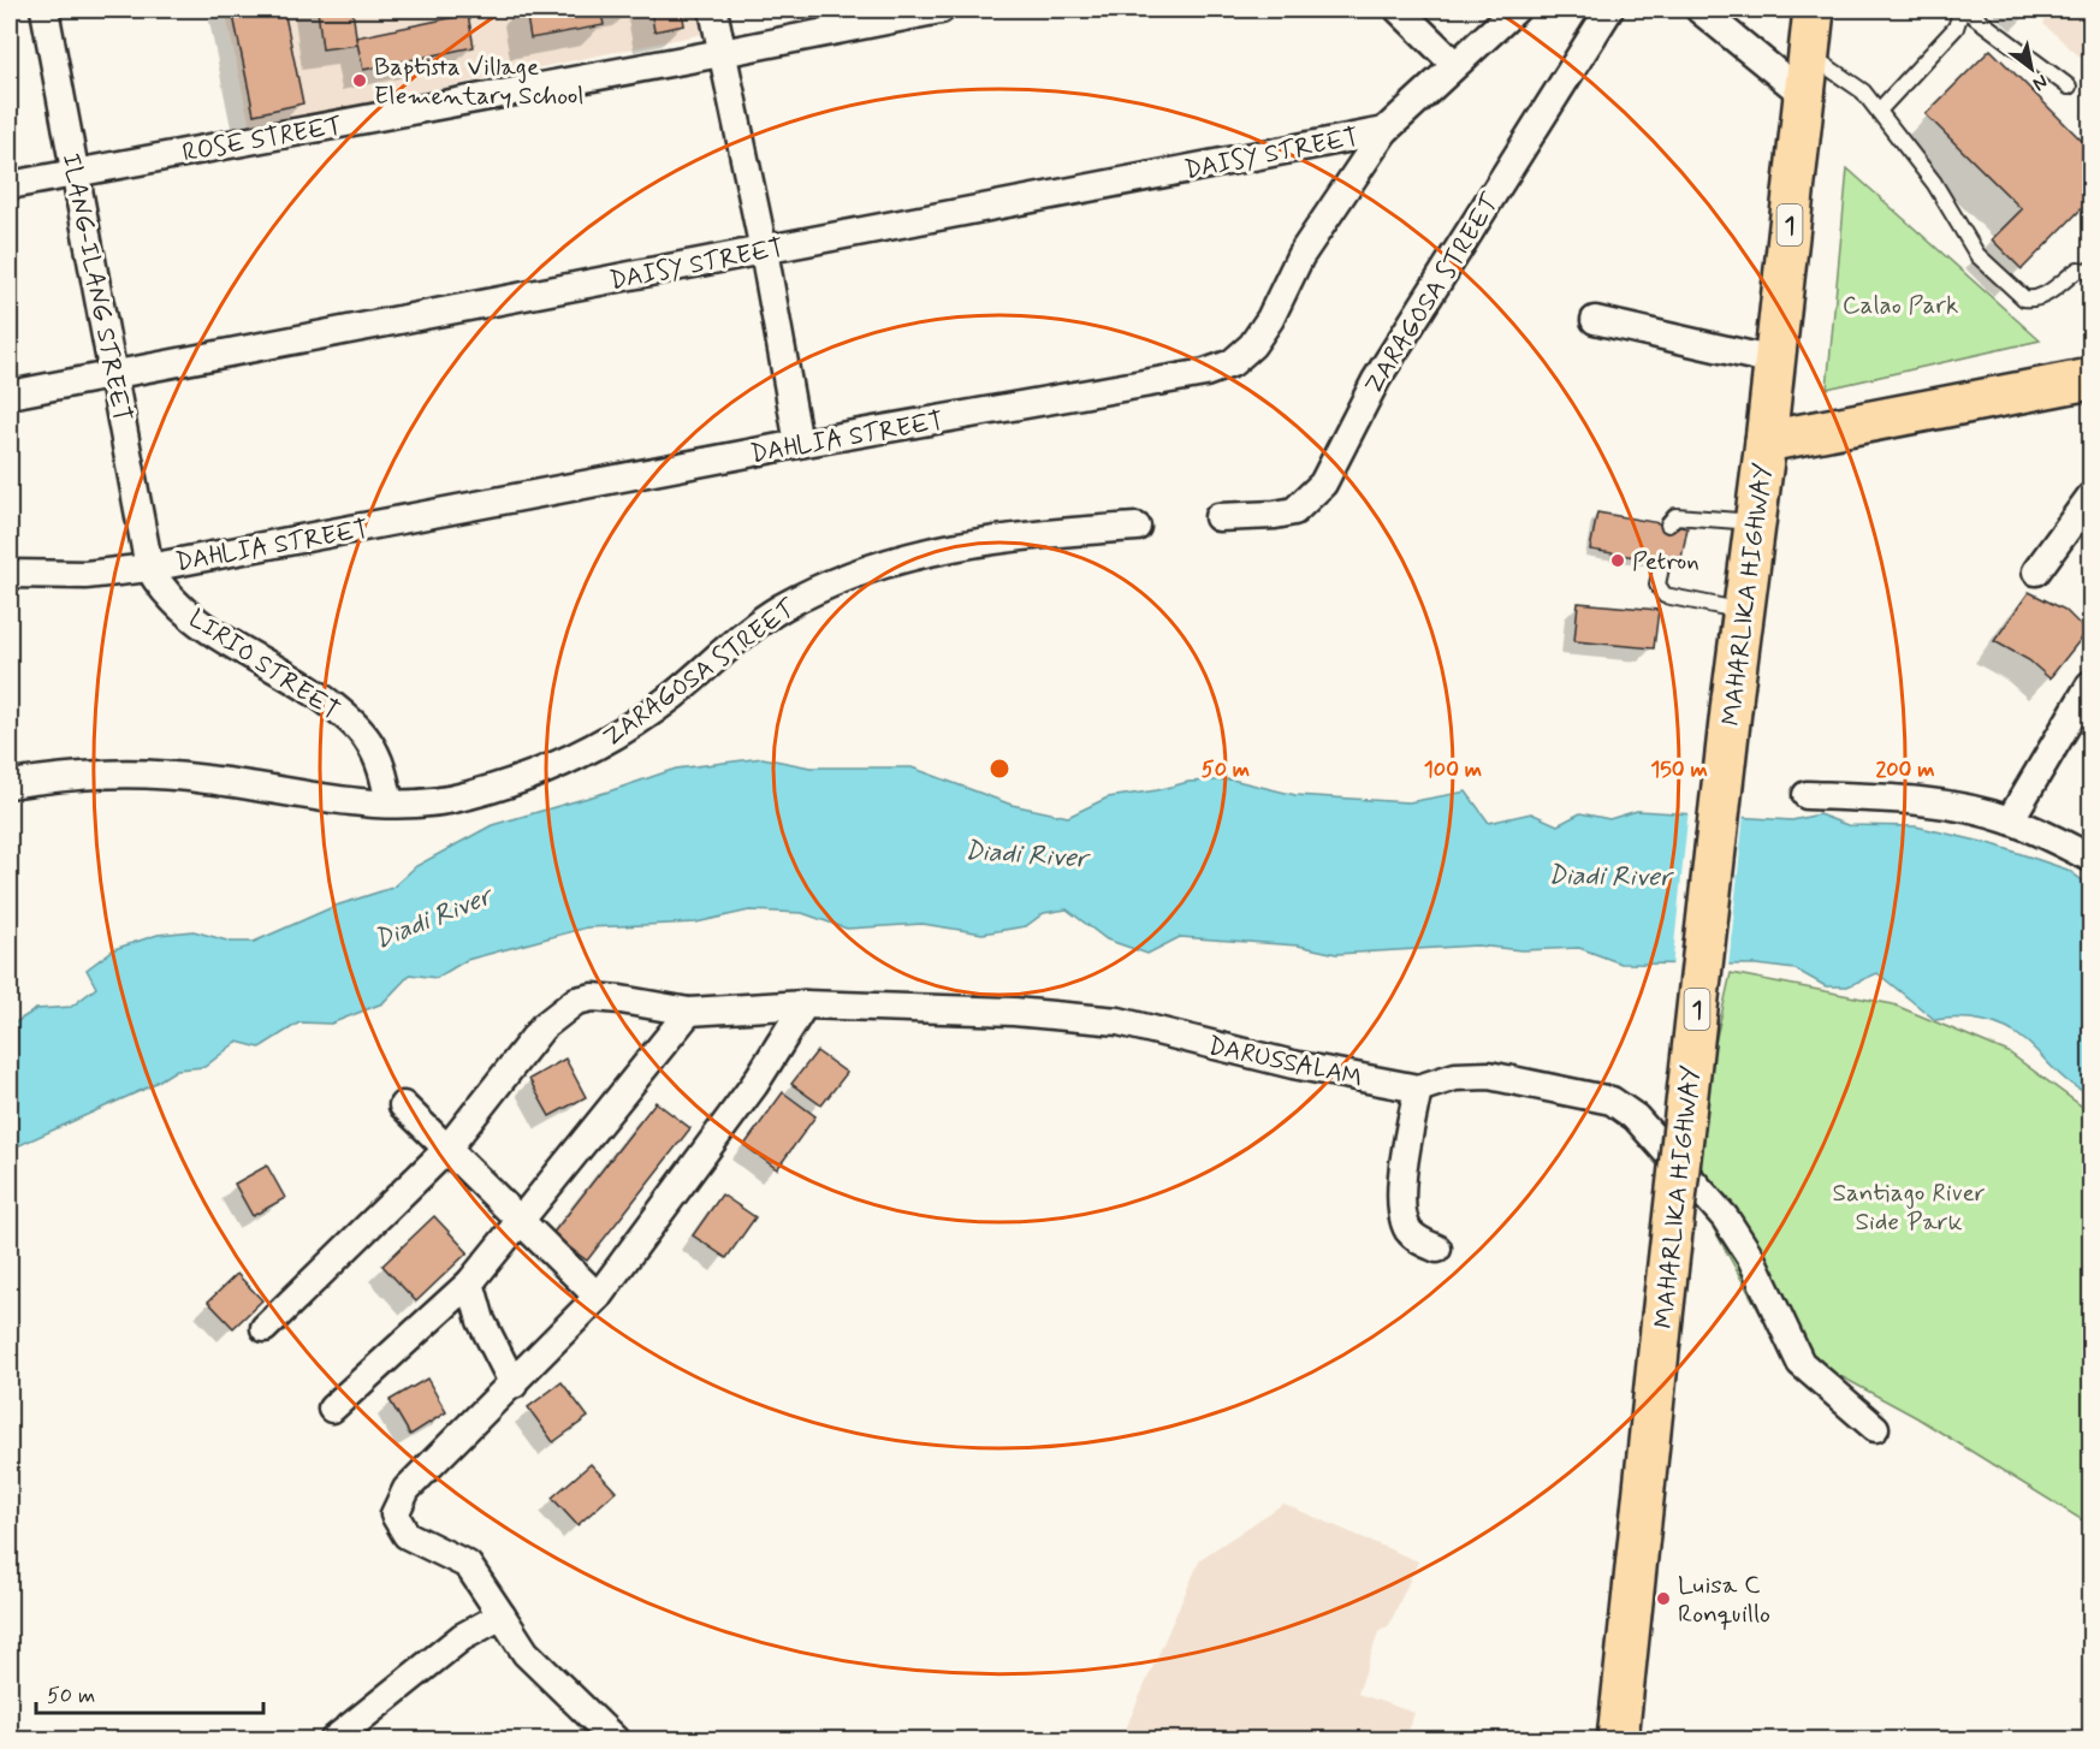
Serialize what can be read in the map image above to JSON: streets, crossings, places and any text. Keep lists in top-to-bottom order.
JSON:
{
  "streets": {
    "main road": ["1", "MAHARLIKA HIGHWAY"],
    "street": [
      "ROSE STREET",
      "DAISY STREET",
      "ILANG-ILANG STREET",
      "ZARAGOSA STREET",
      "DAHLIA STREET",
      "LIRIO STREET",
      "DARUSSALAM"
    ]
  },
  "crossings": [
    ["ROSE STREET", "ILANG-ILANG STREET"],
    ["DAISY STREET", "ILANG-ILANG STREET"],
    ["DAISY STREET", "DAHLIA STREET"],
    ["ILANG-ILANG STREET", "DAHLIA STREET"],
    ["ILANG-ILANG STREET", "LIRIO STREET"],
    ["ZARAGOSA STREET", "LIRIO STREET"],
    ["DAHLIA STREET", "LIRIO STREET"]
  ],
  "water": ["Diadi River"],
  "parks": ["Calao Park", "Santiago River Side Park"],
  "places": ["Baptista Village Elementary School", "Petron", "Luisa C Ronquillo"],
  "scale_bar": "50 m",
  "north": "bottom right",
  "rings": [
    "50 m",
    "100 m",
    "150 m",
    "200 m"
  ]
}
